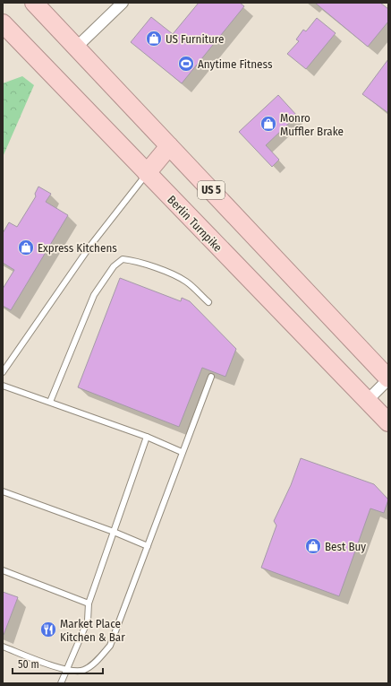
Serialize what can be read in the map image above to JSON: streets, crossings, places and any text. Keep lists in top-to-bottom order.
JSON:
{
  "streets": {
    "highway": ["US 5", "Berlin Turnpike"]
  },
  "places": {
    "shop": [
      "US Furniture",
      "Monro Muffler Brake",
      "Express Kitchens",
      "Best Buy"
    ],
    "sports": ["Anytime Fitness"],
    "restaurant": ["Market Place Kitchen & Bar"]
  },
  "scale_bar": "50 m"
}
